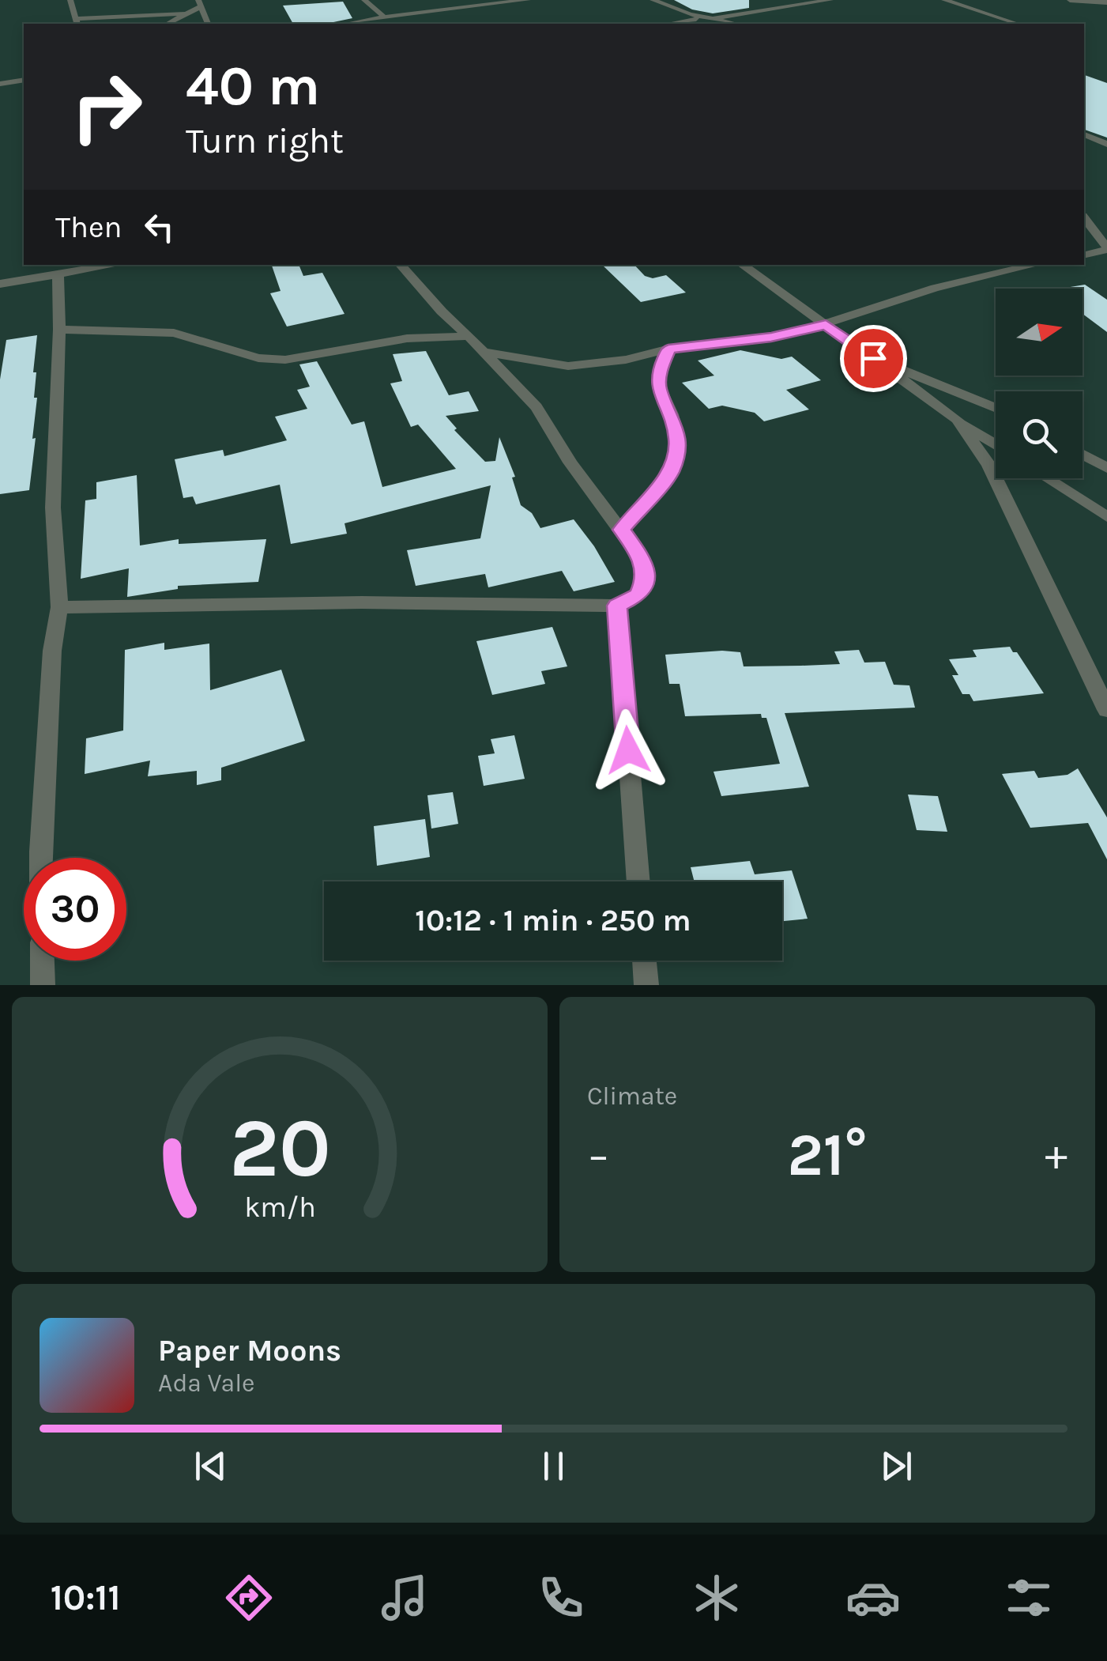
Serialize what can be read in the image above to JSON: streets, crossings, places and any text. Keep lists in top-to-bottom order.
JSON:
{
  "north": "right",
  "page": {
    "turn": ["40 m", "Turn right"],
    "then": "Then",
    "limit": "30",
    "trip": "10:12 · 1 min · 250 m",
    "tile": "Climate",
    "heat": ["−", "21°", "+"],
    "song": ["Paper Moons", "Ada Vale"],
    "tabs": "10:11",
    "gauge": ["20", "km/h"]
  }
}
